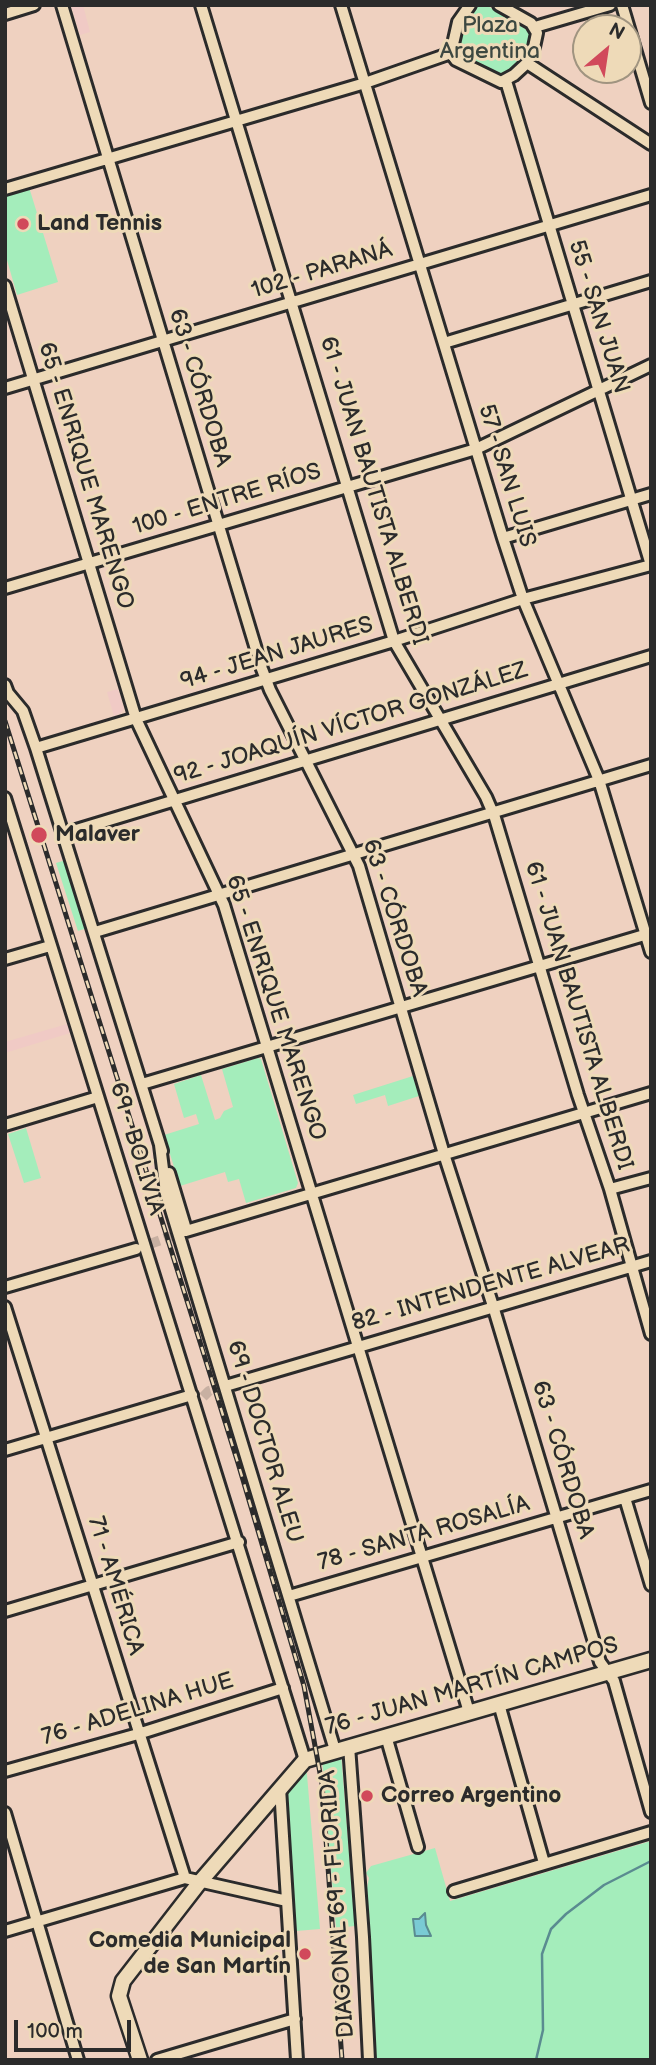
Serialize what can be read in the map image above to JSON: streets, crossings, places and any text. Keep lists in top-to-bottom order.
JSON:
{
  "streets": {
    "main road": ["76 - JUAN MARTÍN CAMPOS"],
    "street": [
      "102 - PARANÁ",
      "55 - SAN JUAN",
      "63 - CÓRDOBA",
      "65 - ENRIQUE MARENGO",
      "57 - SAN LUIS",
      "61 - JUAN BAUTISTA ALBERDI",
      "100 - ENTRE RÍOS",
      "94 - JEAN JAURES",
      "92 - JOAQUÍN VÍCTOR GONZÁLEZ",
      "69 - BOLIVIA",
      "82 - INTENDENTE ALVEAR",
      "69 - DOCTOR ALEU",
      "78 - SANTA ROSALÍA",
      "71 - AMÉRICA",
      "76 - ADELINA HUE",
      "DIAGONAL 69 - FLORIDA"
    ]
  },
  "crossings": [
    ["102 - PARANÁ", "55 - SAN JUAN"],
    ["102 - PARANÁ", "63 - CÓRDOBA"],
    ["102 - PARANÁ", "65 - ENRIQUE MARENGO"],
    ["102 - PARANÁ", "57 - SAN LUIS"],
    ["102 - PARANÁ", "61 - JUAN BAUTISTA ALBERDI"],
    ["55 - SAN JUAN", "100 - ENTRE RÍOS"],
    ["55 - SAN JUAN", "94 - JEAN JAURES"],
    ["63 - CÓRDOBA", "100 - ENTRE RÍOS"],
    ["63 - CÓRDOBA", "94 - JEAN JAURES"],
    ["63 - CÓRDOBA", "92 - JOAQUÍN VÍCTOR GONZÁLEZ"],
    ["63 - CÓRDOBA", "82 - INTENDENTE ALVEAR"],
    ["63 - CÓRDOBA", "78 - SANTA ROSALÍA"],
    ["63 - CÓRDOBA", "76 - JUAN MARTÍN CAMPOS"],
    ["65 - ENRIQUE MARENGO", "100 - ENTRE RÍOS"],
    ["65 - ENRIQUE MARENGO", "94 - JEAN JAURES"],
    ["65 - ENRIQUE MARENGO", "92 - JOAQUÍN VÍCTOR GONZÁLEZ"],
    ["65 - ENRIQUE MARENGO", "82 - INTENDENTE ALVEAR"],
    ["65 - ENRIQUE MARENGO", "78 - SANTA ROSALÍA"],
    ["65 - ENRIQUE MARENGO", "76 - JUAN MARTÍN CAMPOS"],
    ["57 - SAN LUIS", "100 - ENTRE RÍOS"],
    ["57 - SAN LUIS", "94 - JEAN JAURES"],
    ["57 - SAN LUIS", "92 - JOAQUÍN VÍCTOR GONZÁLEZ"],
    ["61 - JUAN BAUTISTA ALBERDI", "100 - ENTRE RÍOS"],
    ["61 - JUAN BAUTISTA ALBERDI", "94 - JEAN JAURES"],
    ["61 - JUAN BAUTISTA ALBERDI", "92 - JOAQUÍN VÍCTOR GONZÁLEZ"],
    ["61 - JUAN BAUTISTA ALBERDI", "82 - INTENDENTE ALVEAR"],
    ["94 - JEAN JAURES", "69 - DOCTOR ALEU"],
    ["92 - JOAQUÍN VÍCTOR GONZÁLEZ", "69 - DOCTOR ALEU"],
    ["69 - BOLIVIA", "76 - JUAN MARTÍN CAMPOS"],
    ["69 - BOLIVIA", "76 - ADELINA HUE"],
    ["82 - INTENDENTE ALVEAR", "69 - DOCTOR ALEU"],
    ["69 - DOCTOR ALEU", "78 - SANTA ROSALÍA"],
    ["69 - DOCTOR ALEU", "76 - JUAN MARTÍN CAMPOS"],
    ["69 - DOCTOR ALEU", "DIAGONAL 69 - FLORIDA"],
    ["71 - AMÉRICA", "76 - ADELINA HUE"],
    ["76 - JUAN MARTÍN CAMPOS", "DIAGONAL 69 - FLORIDA"]
  ],
  "parks": ["Plaza Argentina"],
  "places": [
    "Land Tennis",
    "Malaver",
    "Correo Argentino",
    "Comedia Municipal de San Martín"
  ],
  "scale_bar": "100 m",
  "north": "top right"
}
